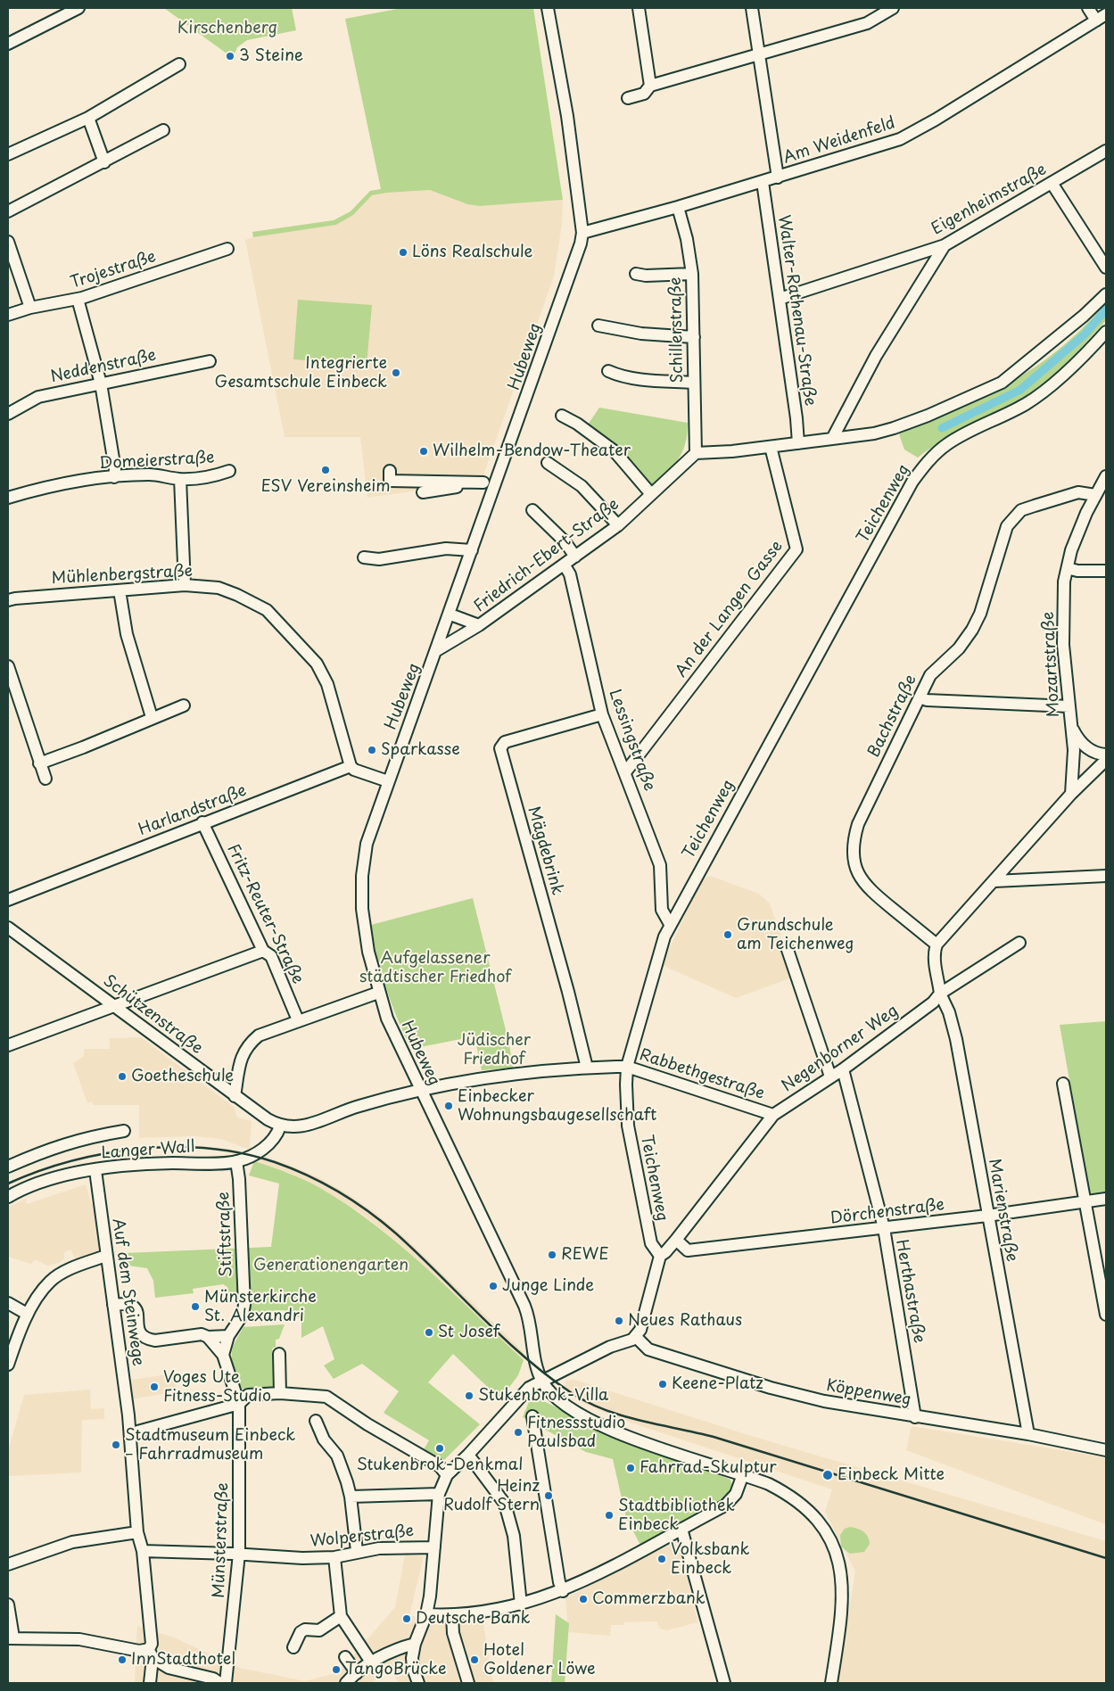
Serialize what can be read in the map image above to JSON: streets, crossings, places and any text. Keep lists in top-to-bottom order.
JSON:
{
  "streets": {
    "street": [
      "Am Weidenfeld",
      "Eigenheimstraße",
      "Trojestraße",
      "Walter-Rathenau-Straße",
      "Schillerstraße",
      "Hubeweg",
      "Neddenstraße",
      "Domeierstraße",
      "Teichenweg",
      "Friedrich-Ebert-Straße",
      "Mühlenbergstraße",
      "An der Langen Gasse",
      "Mozartstraße",
      "Bachstraße",
      "Lessingstraße",
      "Harlandstraße",
      "Mägdebrink",
      "Fritz-Reuter-Straße",
      "Schützenstraße",
      "Negenborner Weg",
      "Rabbethgestraße",
      "Langer Wall",
      "Marienstraße",
      "Dörchenstraße",
      "Stiftstraße",
      "Herthastraße",
      "Auf dem Steinwege",
      "Köppenweg",
      "Wolperstraße",
      "Münsterstraße"
    ]
  },
  "crossings": [
    ["Am Weidenfeld", "Walter-Rathenau-Straße"],
    ["Am Weidenfeld", "Schillerstraße"],
    ["Am Weidenfeld", "Hubeweg"],
    ["Eigenheimstraße", "Walter-Rathenau-Straße"],
    ["Schillerstraße", "Friedrich-Ebert-Straße"],
    ["Hubeweg", "Friedrich-Ebert-Straße"],
    ["Hubeweg", "Rabbethgestraße"],
    ["Teichenweg", "Lessingstraße"],
    ["Teichenweg", "Negenborner Weg"],
    ["Teichenweg", "Rabbethgestraße"],
    ["Friedrich-Ebert-Straße", "Lessingstraße"],
    ["Mühlenbergstraße", "Harlandstraße"],
    ["An der Langen Gasse", "Lessingstraße"],
    ["Mozartstraße", "Bachstraße"],
    ["Lessingstraße", "Mägdebrink"],
    ["Harlandstraße", "Fritz-Reuter-Straße"],
    ["Mägdebrink", "Rabbethgestraße"],
    ["Schützenstraße", "Rabbethgestraße"],
    ["Schützenstraße", "Langer Wall"],
    ["Negenborner Weg", "Rabbethgestraße"],
    ["Negenborner Weg", "Marienstraße"],
    ["Negenborner Weg", "Dörchenstraße"],
    ["Negenborner Weg", "Herthastraße"],
    ["Rabbethgestraße", "Langer Wall"],
    ["Langer Wall", "Stiftstraße"],
    ["Langer Wall", "Auf dem Steinwege"],
    ["Marienstraße", "Dörchenstraße"],
    ["Marienstraße", "Köppenweg"],
    ["Dörchenstraße", "Herthastraße"],
    ["Stiftstraße", "Münsterstraße"],
    ["Herthastraße", "Köppenweg"],
    ["Auf dem Steinwege", "Wolperstraße"],
    ["Wolperstraße", "Münsterstraße"]
  ],
  "parks": [
    "Kirschenberg",
    "Aufgelassener städtischer Friedhof",
    "Jüdischer Friedhof",
    "Generationengarten"
  ],
  "places": [
    "3 Steine",
    "Löns Realschule",
    "Integrierte Gesamtschule Einbeck",
    "Wilhelm-Bendow-Theater",
    "ESV Vereinsheim",
    "Sparkasse",
    "Grundschule am Teichenweg",
    "Goetheschule",
    "Einbecker Wohnungsbaugesellschaft",
    "REWE",
    "Junge Linde",
    "Münsterkirche St. Alexandri",
    "Neues Rathaus",
    "St Josef",
    "Keene-Platz",
    "Voges Ute Fitness-Studio",
    "Stukenbrok-Villa",
    "Fitnessstudio Paulsbad",
    "Stadtmuseum Einbeck – Fahrradmuseum",
    "Stukenbrok-Denkmal",
    "Fahrrad-Skulptur",
    "Einbeck Mitte",
    "Heinz Rudolf Stern",
    "Stadtbibliothek Einbeck",
    "Volksbank Einbeck",
    "Commerzbank",
    "Deutsche Bank",
    "InnStadthotel",
    "Hotel Goldener Löwe",
    "TangoBrücke"
  ]
}
